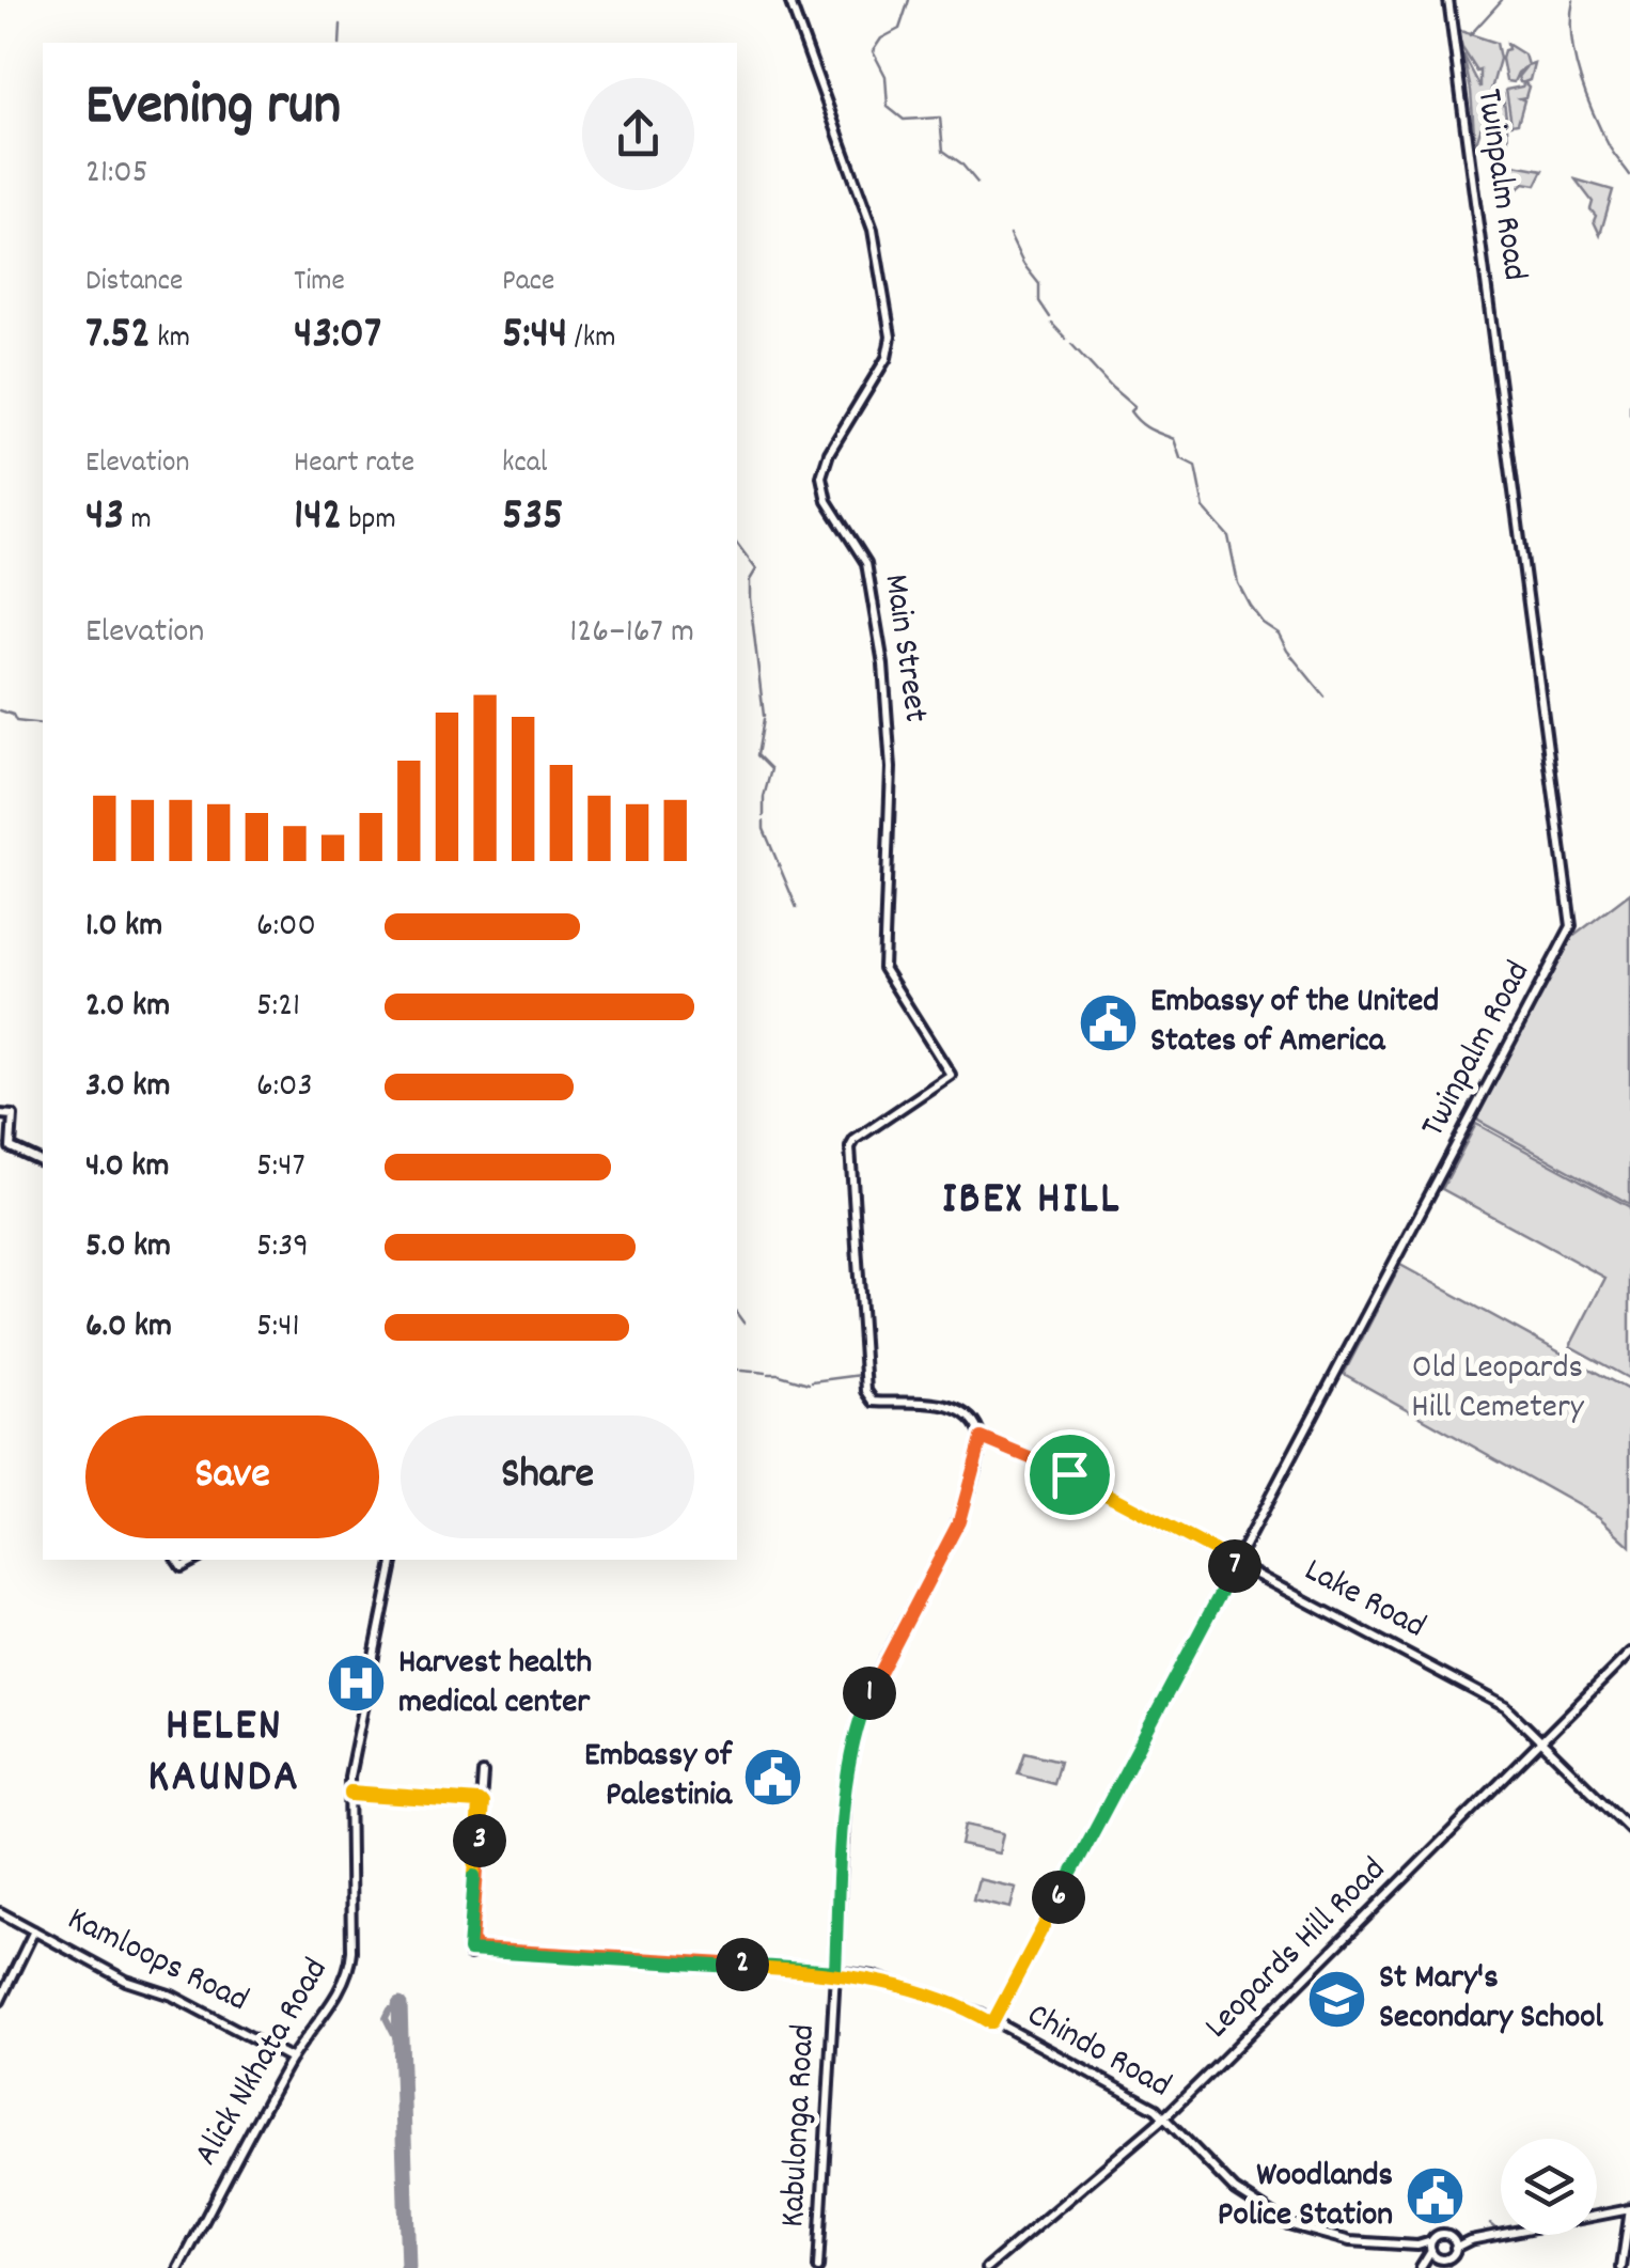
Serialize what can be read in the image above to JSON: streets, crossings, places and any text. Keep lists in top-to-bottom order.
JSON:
{
  "streets": {
    "main road": [
      "Twinpalm Road",
      "Main Street",
      "Lake Road",
      "Leopards Hill Road",
      "Kamloops Road",
      "Chindo Road",
      "Alick Nkhata Road",
      "Kabulonga Road"
    ]
  },
  "crossings": [
    ["Twinpalm Road", "Lake Road"],
    ["Twinpalm Road", "Chindo Road"],
    ["Main Street", "Lake Road"],
    ["Main Street", "Kabulonga Road"],
    ["Lake Road", "Leopards Hill Road"],
    ["Lake Road", "Kabulonga Road"],
    ["Leopards Hill Road", "Chindo Road"],
    ["Kamloops Road", "Alick Nkhata Road"],
    ["Chindo Road", "Kabulonga Road"]
  ],
  "districts": ["IBEX HILL", "HELEN KAUNDA"],
  "parks": ["Old Leopards Hill Cemetery"],
  "places": {
    "public building": ["Embassy of the United States of America", "Embassy of Palestinia", "Woodlands Police Station"],
    "hospital": ["Harvest health medical center"],
    "school or university": ["St Mary's Secondary School"]
  },
  "page": {
    "heading": ["Evening run", "21:05"],
    "stats": [
      ["Distance", "7.52 km"],
      ["Time", "43:07"],
      ["Pace", "5:44 /km"],
      ["Elevation", "43 m"],
      ["Heart rate", "142 bpm"],
      ["kcal", "535"]
    ],
    "chart": ["Elevation", "126–167 m"],
    "list": [
      {
        "name": "1.0 km",
        "note": "6:00"
      },
      {
        "name": "2.0 km",
        "note": "5:21"
      },
      {
        "name": "3.0 km",
        "note": "6:03"
      },
      {
        "name": "4.0 km",
        "note": "5:47"
      },
      {
        "name": "5.0 km",
        "note": "5:39"
      },
      {
        "name": "6.0 km",
        "note": "5:41"
      }
    ],
    "buttons": ["Save", "Share"],
    "pins": [
      "7",
      "1",
      "3",
      "6",
      "2"
    ]
  }
}
